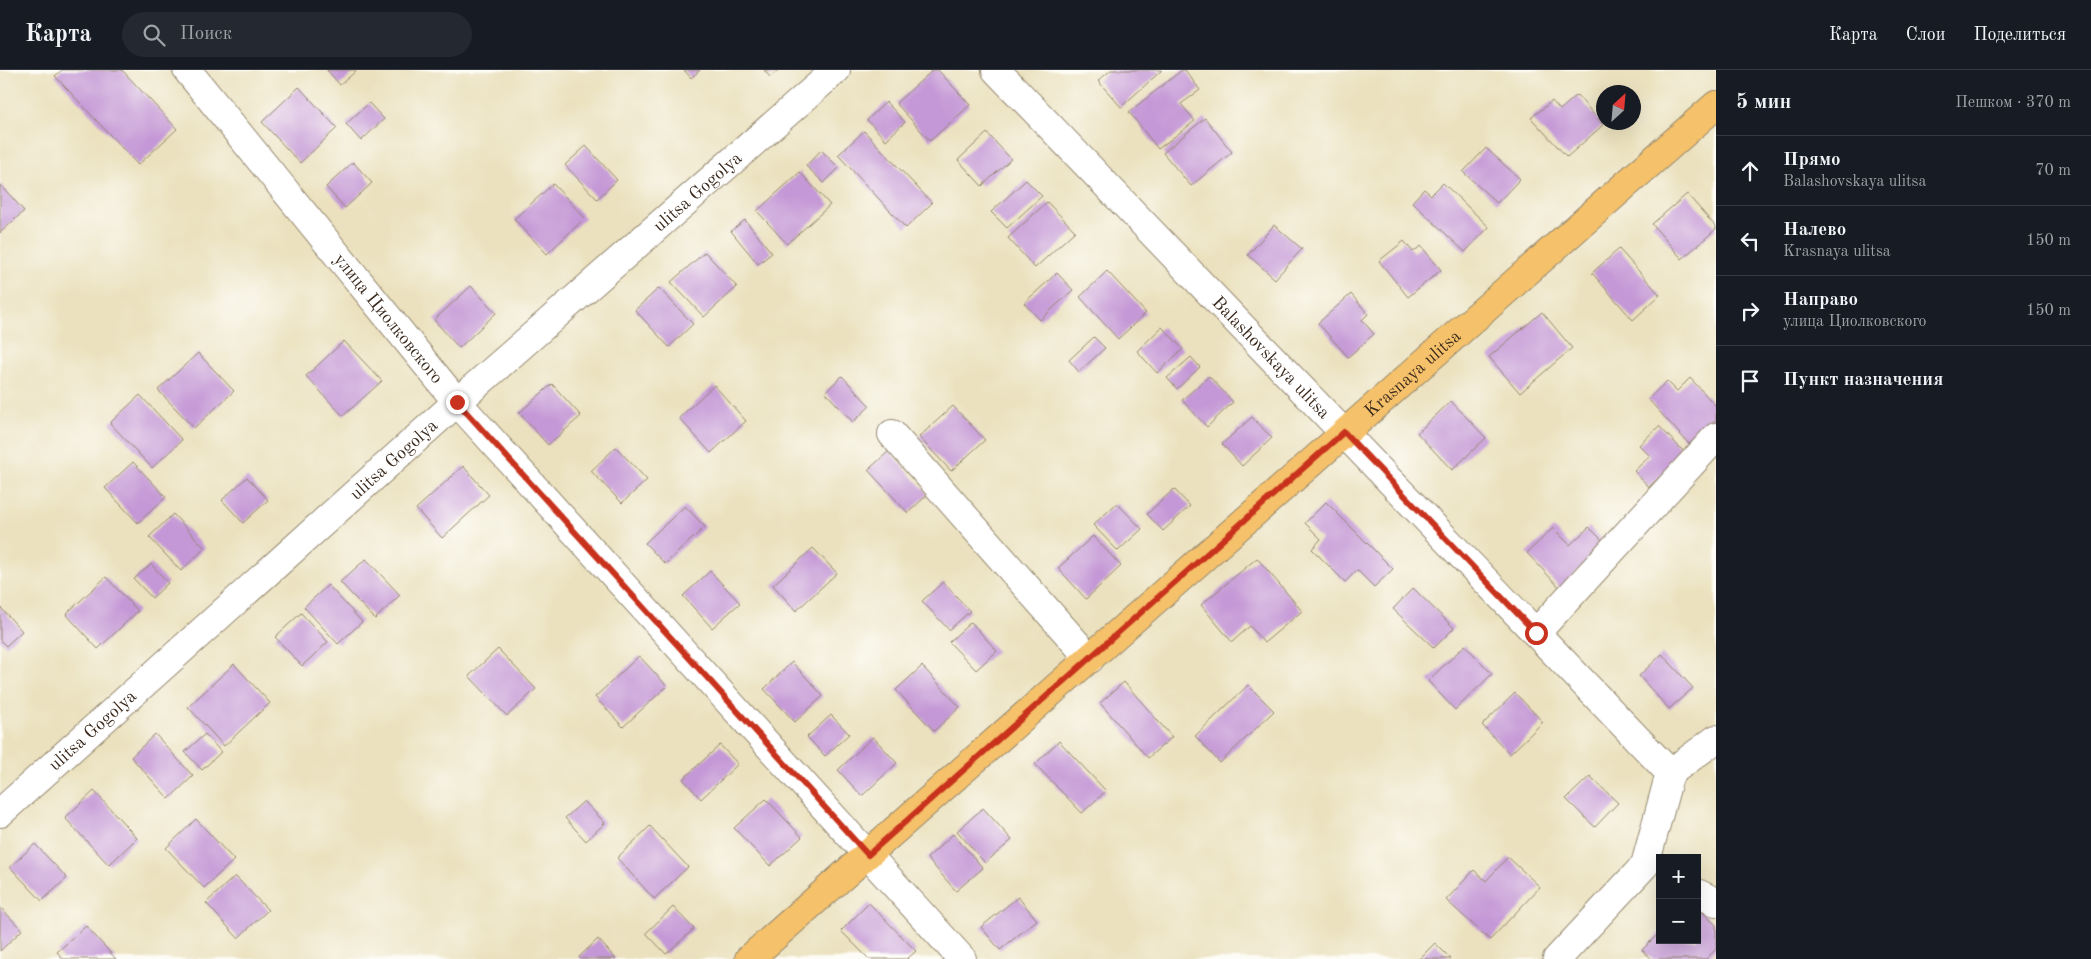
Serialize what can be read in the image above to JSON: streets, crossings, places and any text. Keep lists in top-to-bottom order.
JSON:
{
  "streets": {
    "main road": ["Krasnaya ulitsa"],
    "street": ["ulitsa Gogolya", "улица Циолковского", "Balashovskaya ulitsa"]
  },
  "crossings": [
    ["ulitsa Gogolya", "улица Циолковского"],
    ["улица Циолковского", "Krasnaya ulitsa"],
    ["Balashovskaya ulitsa", "Krasnaya ulitsa"]
  ],
  "north": "top right",
  "page": {
    "header": "Карта",
    "search": "Поиск",
    "nav": ["Карта", "Слои", "Поделиться"],
    "heading": ["5 мин", "Пешком · 370 m"],
    "list": [
      ["Прямо", "Balashovskaya ulitsa", "70 m"],
      ["Налево", "Krasnaya ulitsa", "150 m"],
      ["Направо", "улица Циолковского", "150 m"],
      "Пункт назначения"
    ],
    "map_buttons": ["+", "−"]
  }
}
